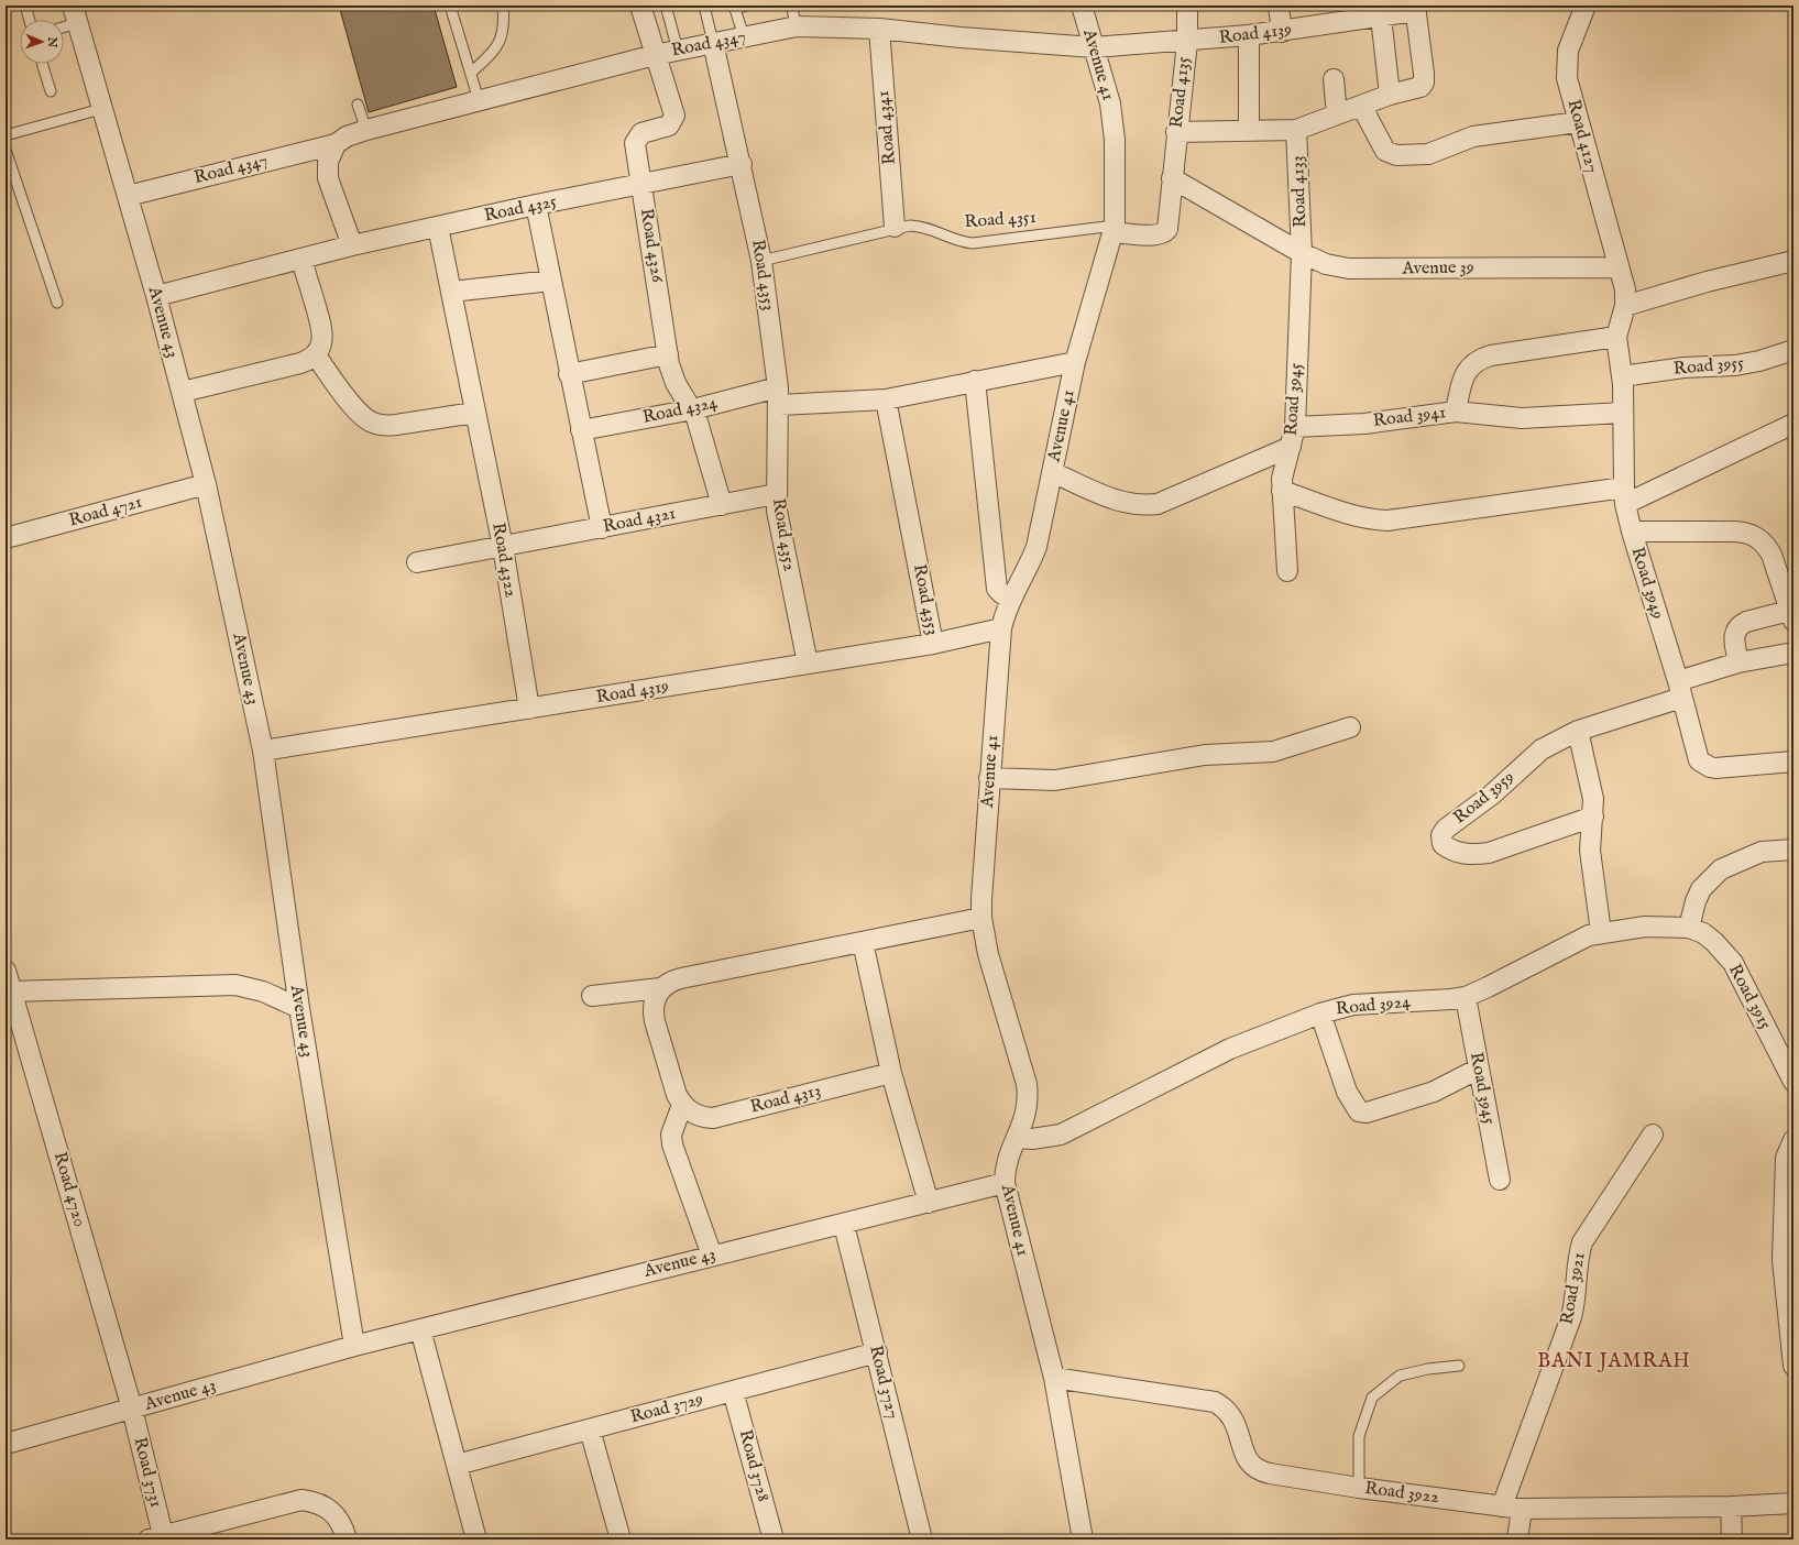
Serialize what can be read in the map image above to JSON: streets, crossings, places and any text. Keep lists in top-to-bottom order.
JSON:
{
  "streets": {
    "street": [
      "Road 4139",
      "Road 4347",
      "Avenue 41",
      "Road 4135",
      "Road 4341",
      "Road 4127",
      "Road 4133",
      "Road 4325",
      "Road 4326",
      "Avenue 39",
      "Road 4353",
      "Avenue 43",
      "Road 3955",
      "Road 3945",
      "Road 4324",
      "Road 3941",
      "Road 4721",
      "Road 4321",
      "Road 4352",
      "Road 4322",
      "Road 3949",
      "Road 4319",
      "Road 3959",
      "Road 3915",
      "Road 3924",
      "Road 4313",
      "Road 4720",
      "Road 3921",
      "Road 3727",
      "Road 3729",
      "Road 3728",
      "Road 3731",
      "Road 3922"
    ],
    "lane": ["Road 4351"]
  },
  "crossings": [
    ["Road 4139", "Road 4347"],
    ["Road 4139", "Avenue 41"],
    ["Road 4139", "Road 4135"],
    ["Road 4139", "Road 4133"],
    ["Road 4347", "Avenue 41"],
    ["Road 4347", "Road 4341"],
    ["Road 4347", "Road 4326"],
    ["Road 4347", "Road 4353"],
    ["Road 4347", "Avenue 43"],
    ["Avenue 41", "Road 4351"],
    ["Avenue 41", "Avenue 43"],
    ["Avenue 41", "Road 4319"],
    ["Avenue 41", "Road 3924"],
    ["Avenue 41", "Road 3922"],
    ["Road 4135", "Road 4133"],
    ["Road 4135", "Avenue 39"],
    ["Road 4341", "Road 4351"],
    ["Road 4127", "Avenue 39"],
    ["Road 4133", "Avenue 39"],
    ["Road 4133", "Road 3945"],
    ["Road 4325", "Road 4326"],
    ["Road 4325", "Road 4353"],
    ["Road 4325", "Avenue 43"],
    ["Road 4325", "Road 4322"],
    ["Road 4351", "Road 4353"],
    ["Road 4326", "Road 4324"],
    ["Road 4326", "Road 4321"],
    ["Avenue 39", "Road 3945"],
    ["Road 4353", "Road 4324"],
    ["Road 4353", "Road 4352"],
    ["Road 4353", "Road 4319"],
    ["Avenue 43", "Road 4721"],
    ["Avenue 43", "Road 4319"],
    ["Avenue 43", "Road 4720"],
    ["Avenue 43", "Road 3727"],
    ["Avenue 43", "Road 3731"],
    ["Road 3955", "Road 3949"],
    ["Road 3945", "Road 3941"],
    ["Road 3945", "Road 3924"],
    ["Road 4324", "Road 4352"],
    ["Road 3941", "Road 3949"],
    ["Road 4321", "Road 4352"],
    ["Road 4321", "Road 4322"],
    ["Road 4352", "Road 4319"],
    ["Road 4322", "Road 4319"],
    ["Road 3949", "Road 3959"],
    ["Road 3915", "Road 3924"],
    ["Road 4720", "Road 3731"],
    ["Road 3921", "Road 3922"],
    ["Road 3727", "Road 3729"],
    ["Road 3729", "Road 3728"]
  ],
  "districts": ["BANI JAMRAH"],
  "north": "right"
}
